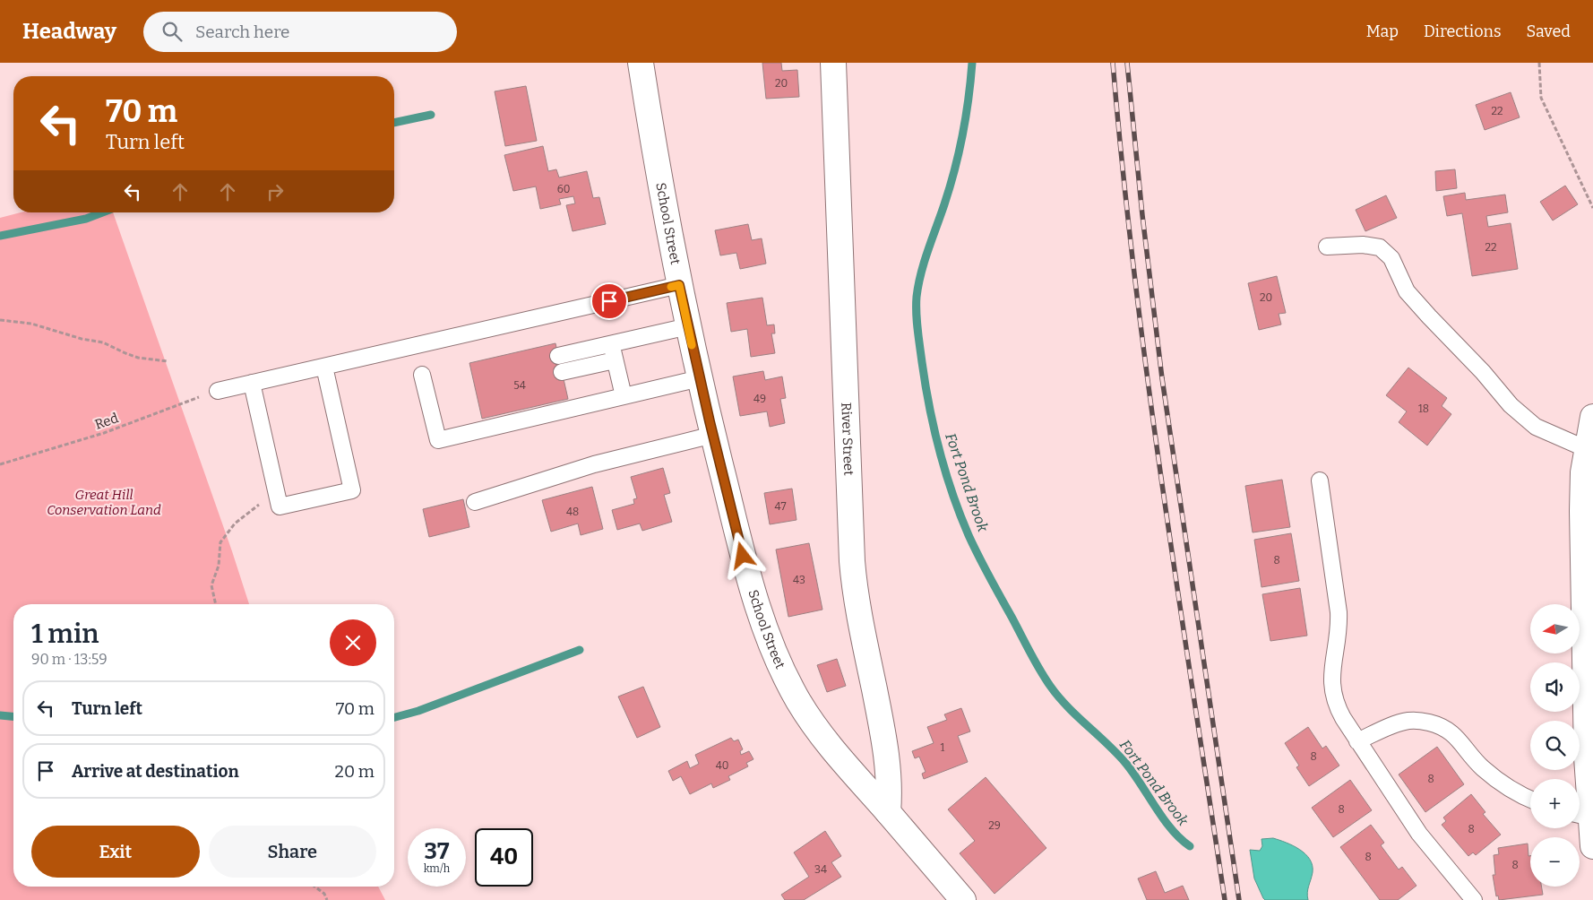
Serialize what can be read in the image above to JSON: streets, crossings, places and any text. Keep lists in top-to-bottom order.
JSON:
{
  "streets": {
    "street": ["School Street", "River Street"],
    "path": ["Red"]
  },
  "crossings": [
    ["School Street", "River Street"]
  ],
  "water": ["Fort Pond Brook"],
  "parks": ["Great Hill Conservation Land"],
  "house_numbers": [
    "20",
    "22",
    "60",
    "22",
    "20",
    "54",
    "49",
    "18",
    "47",
    "48",
    "8",
    "43",
    "1",
    "8",
    "40",
    "8",
    "8",
    "29",
    "8",
    "8",
    "8",
    "34"
  ],
  "north": "left",
  "page": {
    "header": "Headway",
    "search": "Search here",
    "nav": ["Map", "Directions", "Saved"],
    "turn": ["70 m", "Turn left"],
    "map_buttons": ["+", "−"],
    "heading": ["1 min", "90 m · 13:59"],
    "list": [
      {
        "name": "Turn left",
        "value": "70 m"
      },
      {
        "name": "Arrive at destination",
        "value": "20 m"
      }
    ],
    "buttons": ["Exit", "Share"],
    "speed": "37 km/h",
    "limit": "40"
  }
}
